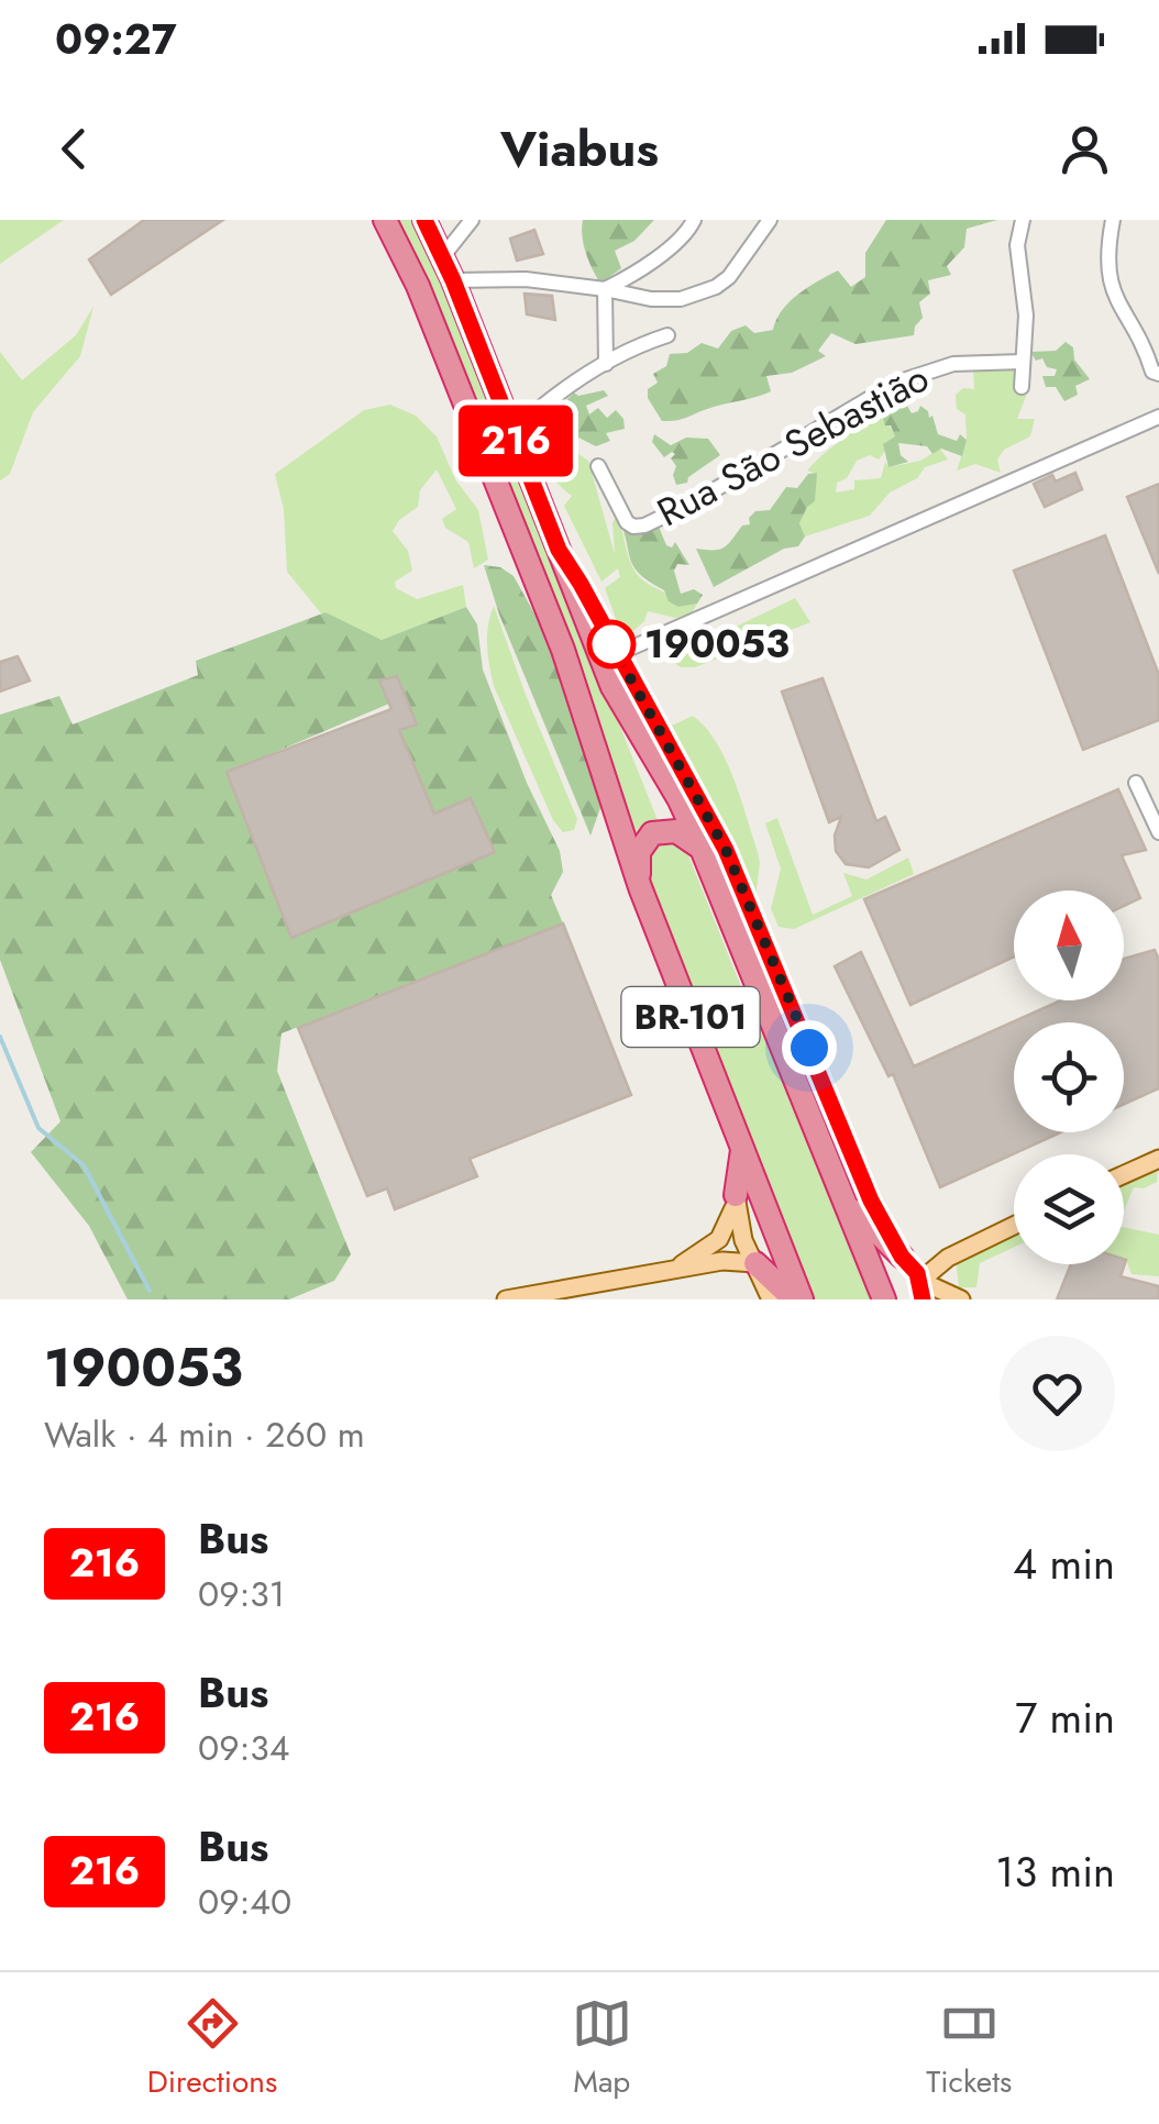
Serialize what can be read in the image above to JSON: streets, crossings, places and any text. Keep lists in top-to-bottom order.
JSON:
{
  "streets": {
    "highway": ["BR-101"],
    "street": ["Rua São Sebastião"]
  },
  "places": ["190053"],
  "lines": ["bus line 216"],
  "north": "top",
  "page": {
    "status": "09:27",
    "header": "Viabus",
    "on_map": "216",
    "heading": ["190053", "Walk · 4 min · 260 m"],
    "list": [
      {
        "mark": "216",
        "name": "Bus",
        "note": "09:31",
        "value": "4 min"
      },
      {
        "mark": "216",
        "name": "Bus",
        "note": "09:34",
        "value": "7 min"
      },
      {
        "mark": "216",
        "name": "Bus",
        "note": "09:40",
        "value": "13 min"
      }
    ],
    "tabs": ["Directions", "Map", "Tickets"]
  }
}
